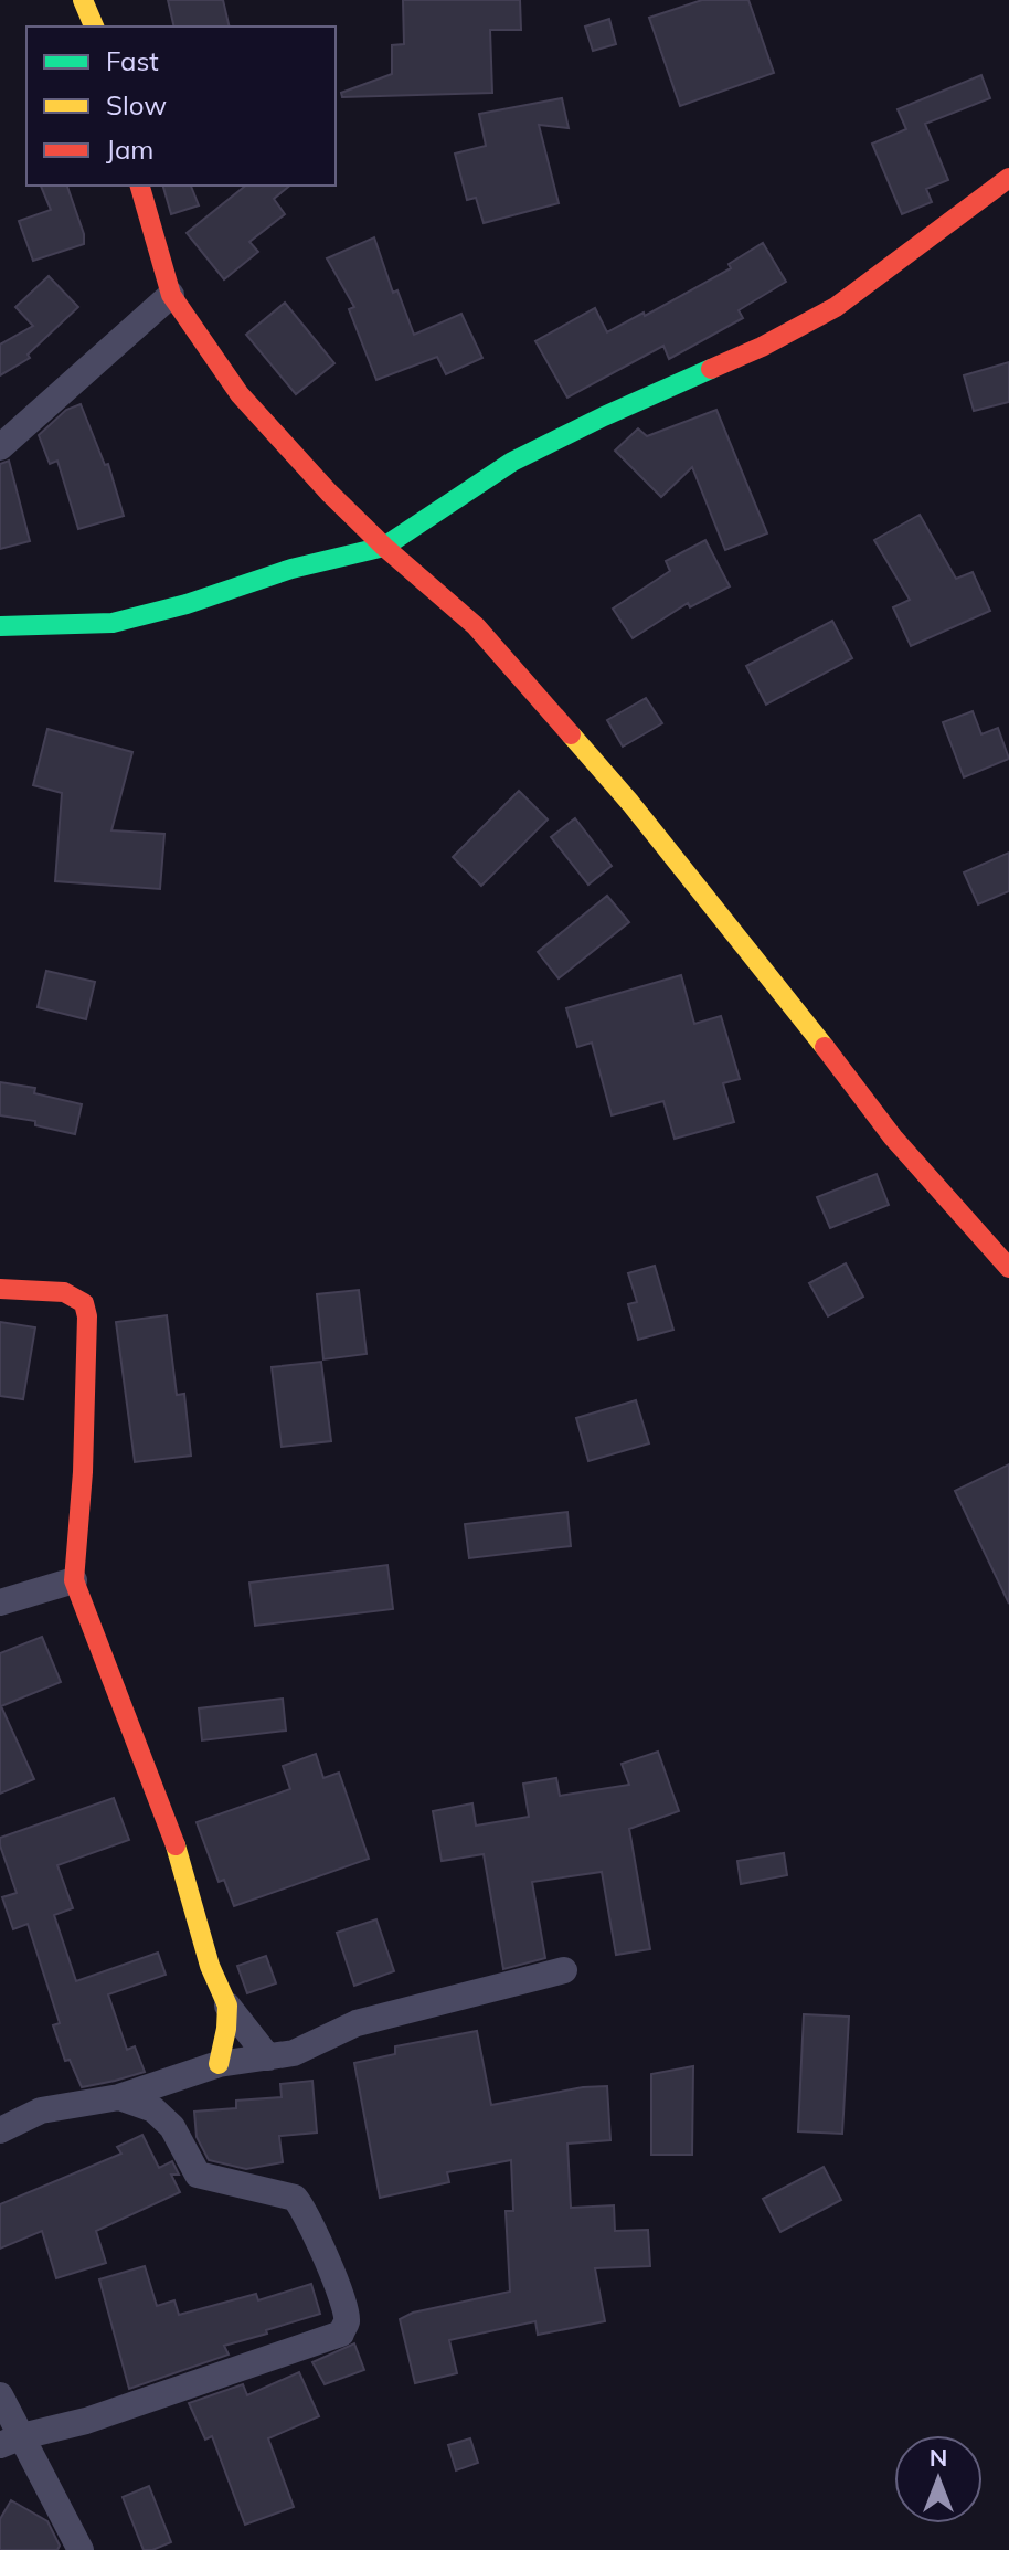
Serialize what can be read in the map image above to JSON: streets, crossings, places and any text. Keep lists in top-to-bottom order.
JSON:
{
  "legend": ["Fast", "Slow", "Jam"],
  "north": "top"
}
